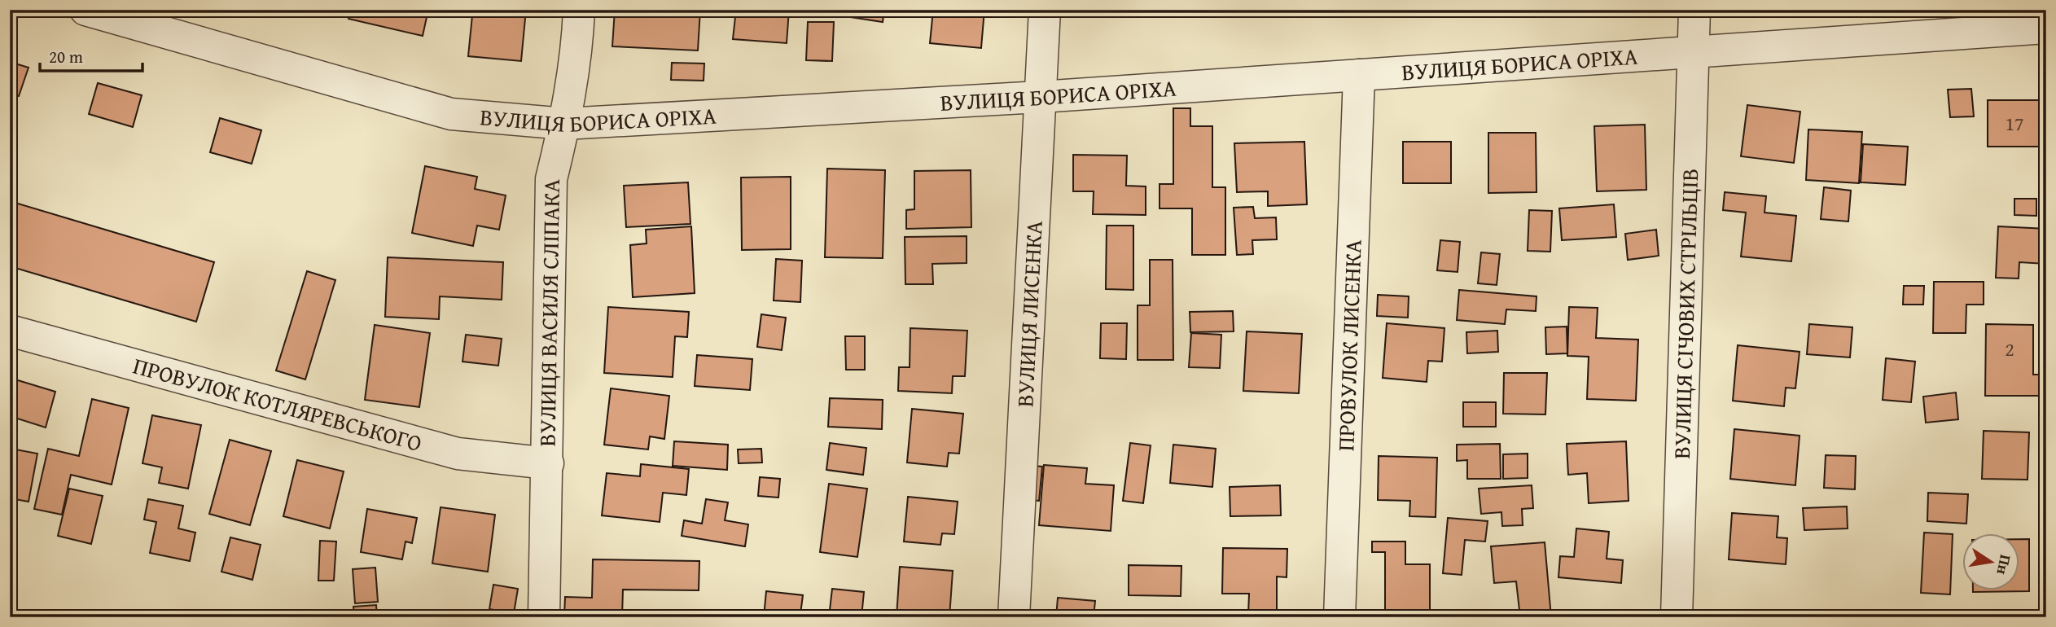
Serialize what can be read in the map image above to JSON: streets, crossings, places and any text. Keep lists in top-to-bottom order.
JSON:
{
  "streets": {
    "street": [
      "ВУЛИЦЯ БОРИСА ОРІХА",
      "ВУЛИЦЯ ВАСИЛЯ СЛІПАКА",
      "ВУЛИЦЯ ЛИСЕНКА",
      "ВУЛИЦЯ СІЧОВИХ СТРІЛЬЦІВ",
      "ПРОВУЛОК ЛИСЕНКА",
      "ПРОВУЛОК КОТЛЯРЕВСЬКОГО"
    ]
  },
  "crossings": [
    ["ВУЛИЦЯ БОРИСА ОРІХА", "ВУЛИЦЯ ВАСИЛЯ СЛІПАКА"],
    ["ВУЛИЦЯ БОРИСА ОРІХА", "ВУЛИЦЯ ЛИСЕНКА"],
    ["ВУЛИЦЯ БОРИСА ОРІХА", "ВУЛИЦЯ СІЧОВИХ СТРІЛЬЦІВ"],
    ["ВУЛИЦЯ БОРИСА ОРІХА", "ПРОВУЛОК ЛИСЕНКА"],
    ["ВУЛИЦЯ ВАСИЛЯ СЛІПАКА", "ПРОВУЛОК КОТЛЯРЕВСЬКОГО"]
  ],
  "house_numbers": ["17", "2"],
  "scale_bar": "20 m",
  "north": "right"
}
